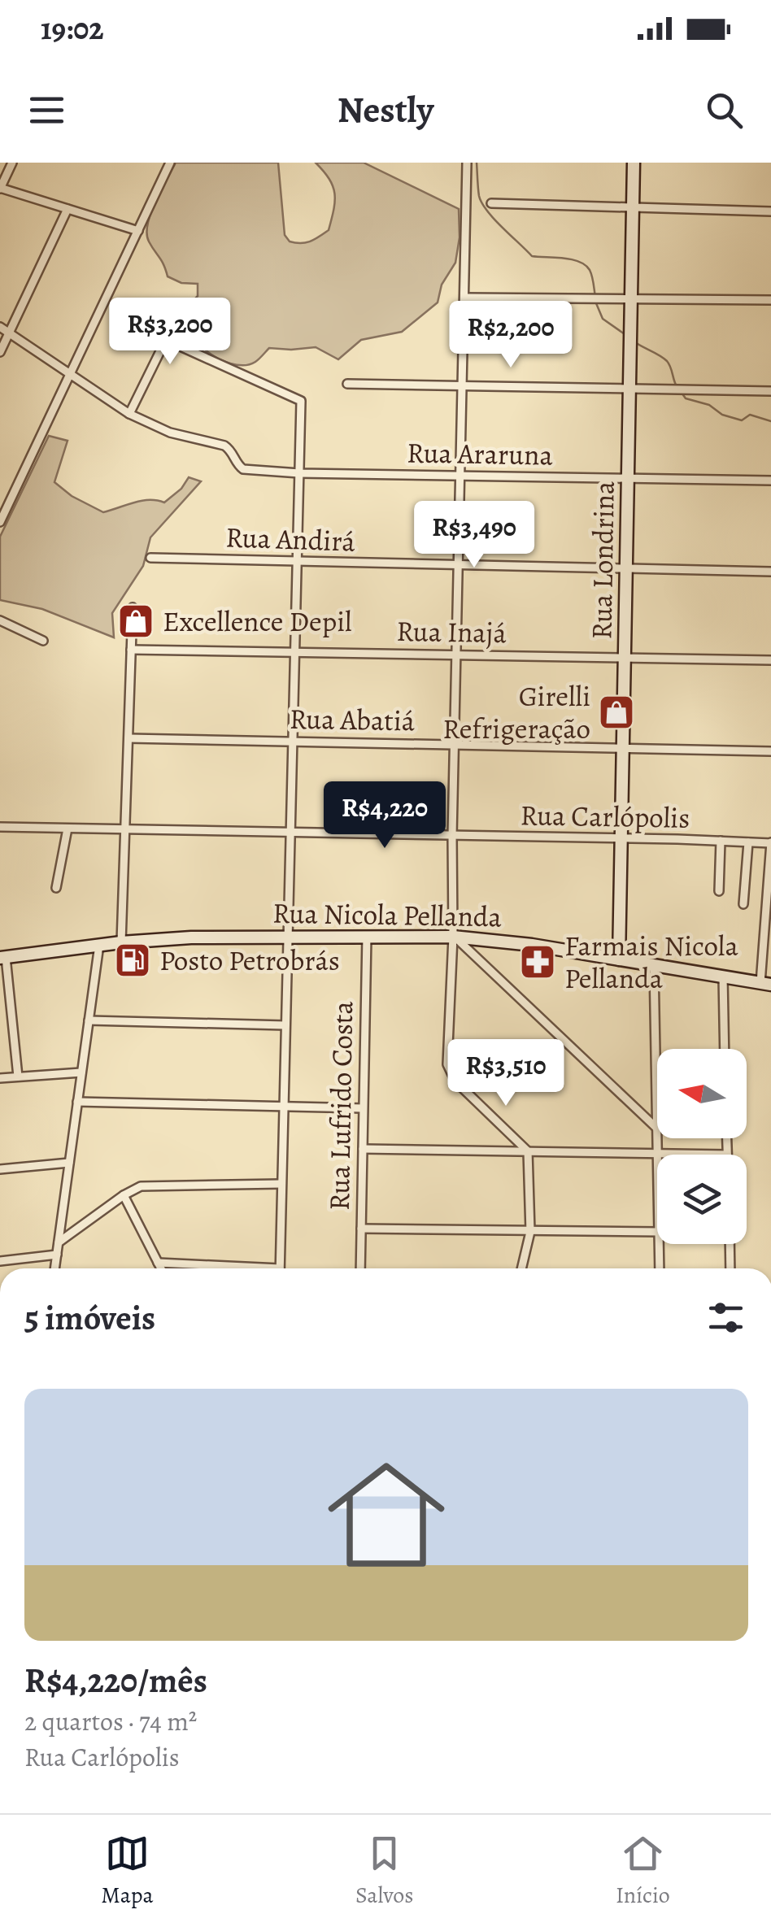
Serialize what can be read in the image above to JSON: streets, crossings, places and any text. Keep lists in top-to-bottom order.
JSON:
{
  "streets": {
    "street": [
      "Rua Araruna",
      "Rua Andirá",
      "Rua Londrina",
      "Rua Inajá",
      "Rua Abatiá",
      "Rua Carlópolis",
      "Rua Nicola Pellanda",
      "Rua Lufrido Costa"
    ]
  },
  "crossings": [
    ["Rua Araruna", "Rua Londrina"],
    ["Rua Andirá", "Rua Londrina"],
    ["Rua Londrina", "Rua Inajá"],
    ["Rua Londrina", "Rua Abatiá"],
    ["Rua Londrina", "Rua Carlópolis"],
    ["Rua Londrina", "Rua Nicola Pellanda"],
    ["Rua Nicola Pellanda", "Rua Lufrido Costa"]
  ],
  "places": {
    "shop": ["Excellence Depil", "Girelli Refrigeração"],
    "fuel station": ["Posto Petrobrás"],
    "pharmacy": ["Farmais Nicola Pellanda"]
  },
  "north": "left",
  "page": {
    "status": "19:02",
    "header": "Nestly",
    "price": [
      "R$3,200",
      "R$2,200",
      "R$3,490",
      "R$4,220",
      "R$3,510"
    ],
    "heading": "5 imóveis",
    "list": [
      {
        "name": "R$4,220/mês",
        "note": "2 quartos · 74 m² · Rua Carlópolis"
      }
    ],
    "tabs": ["Mapa", "Salvos", "Início"]
  }
}
